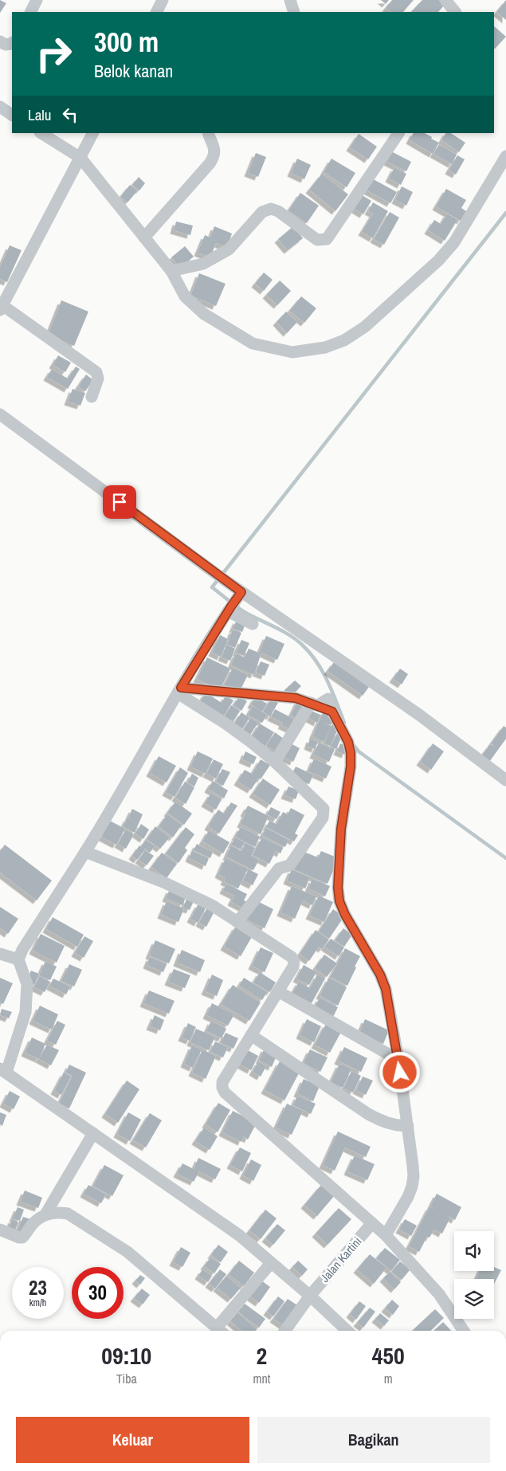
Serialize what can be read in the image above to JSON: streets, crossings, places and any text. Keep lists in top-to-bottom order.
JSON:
{
  "streets": {
    "street": ["Jalan Kartini"]
  },
  "page": {
    "turn": ["300 m", "Belok kanan"],
    "then": "Lalu",
    "speed": "23 km/h",
    "limit": "30",
    "eta": [
      "09:10",
      "Tiba",
      "2",
      "mnt",
      "450",
      "m"
    ],
    "buttons": ["Keluar", "Bagikan"]
  }
}
